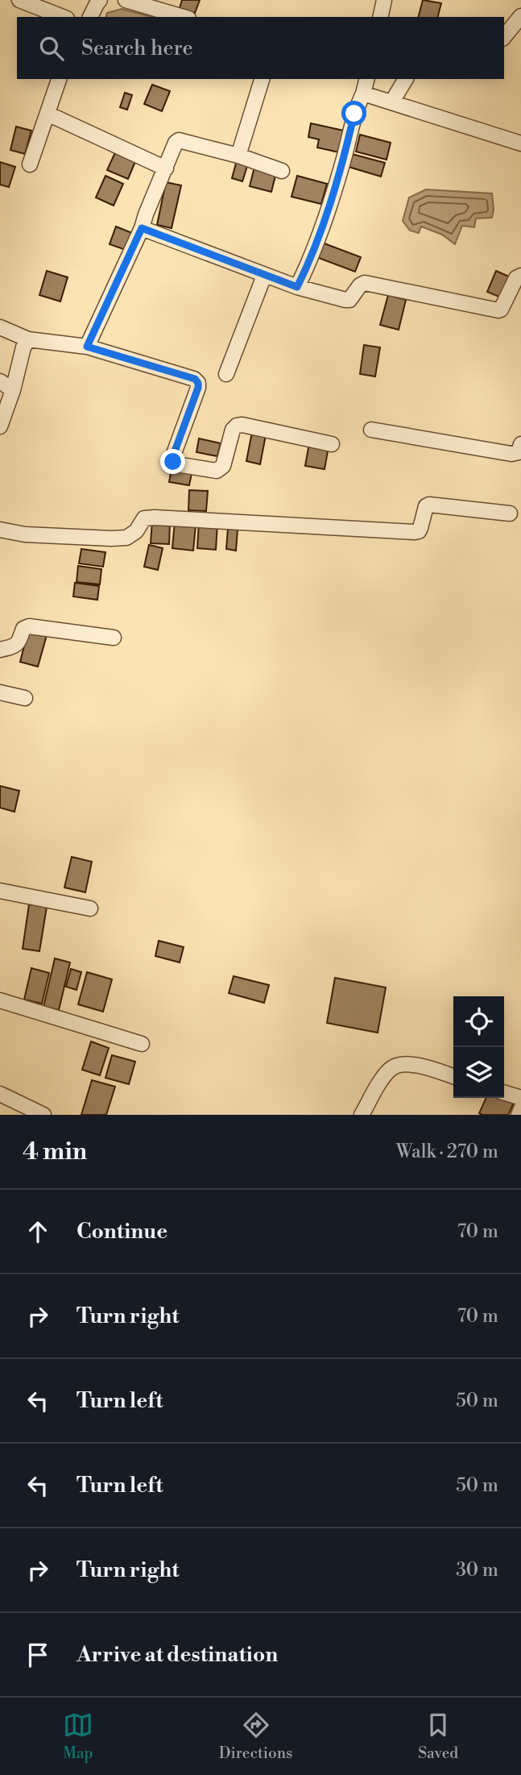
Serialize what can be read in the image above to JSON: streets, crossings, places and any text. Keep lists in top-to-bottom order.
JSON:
{
  "page": {
    "search": "Search here",
    "heading": ["4 min", "Walk · 270 m"],
    "list": [
      ["Continue", "70 m"],
      ["Turn right", "70 m"],
      ["Turn left", "50 m"],
      ["Turn left", "50 m"],
      ["Turn right", "30 m"],
      "Arrive at destination"
    ],
    "nav": ["Map", "Directions", "Saved"]
  }
}
